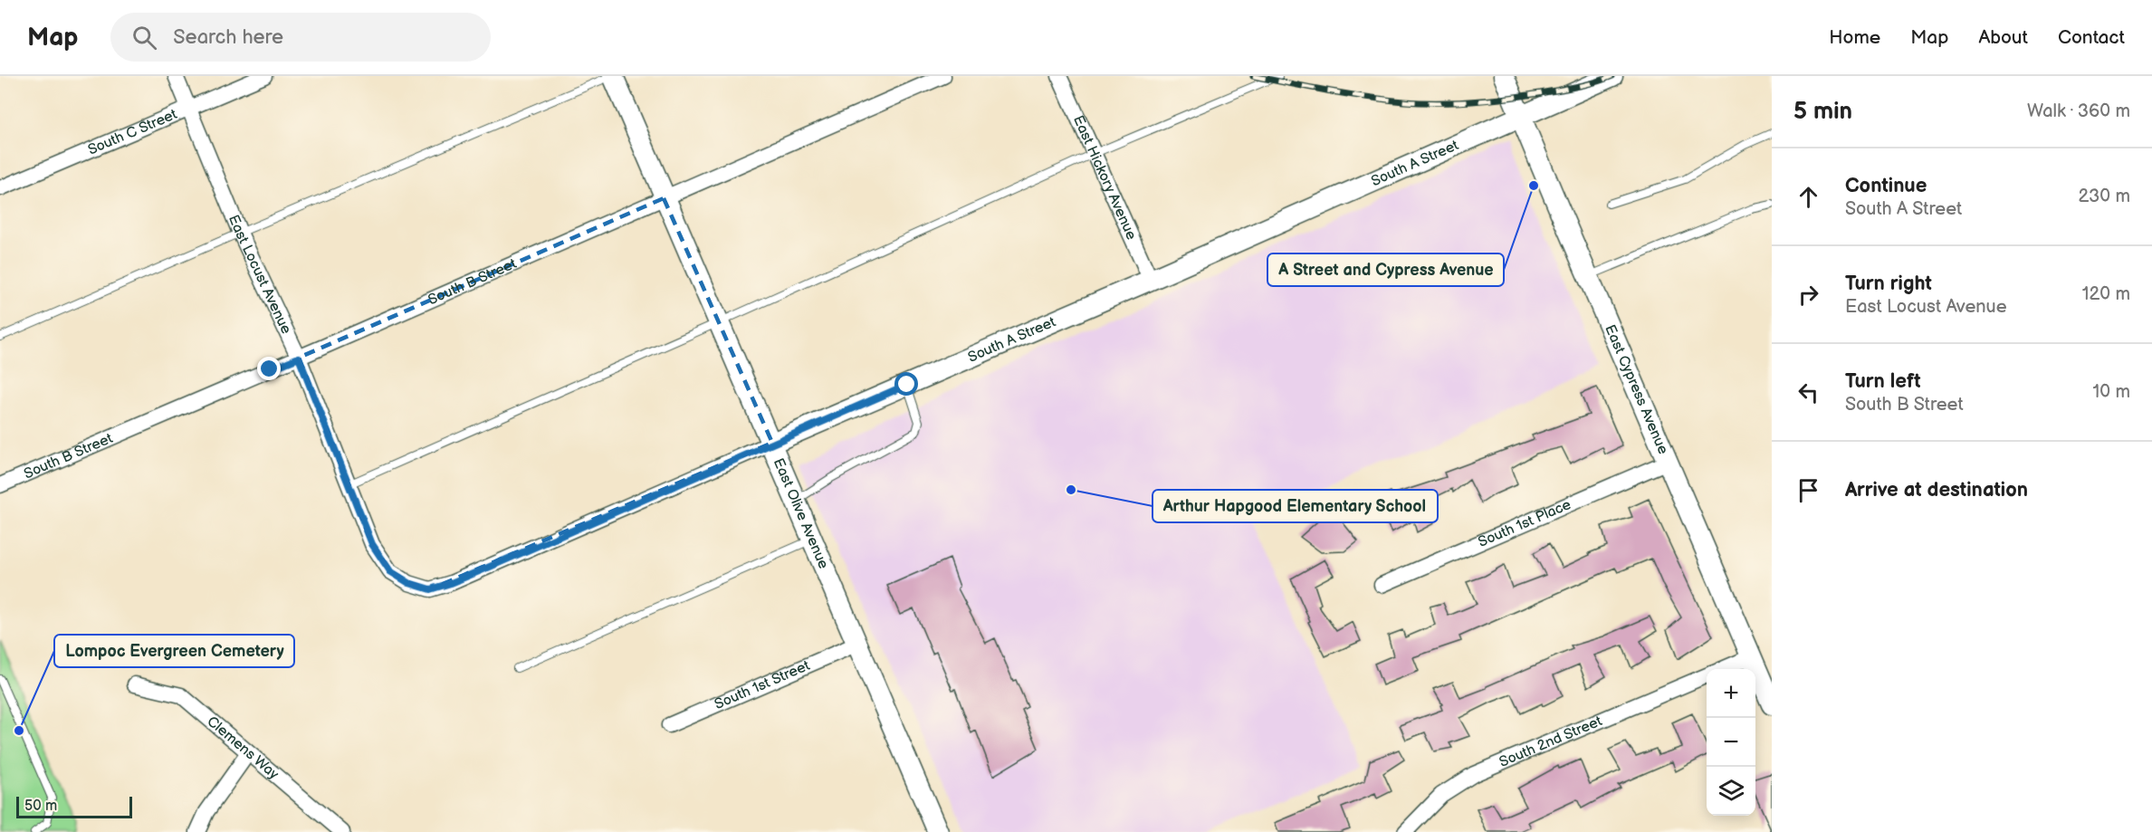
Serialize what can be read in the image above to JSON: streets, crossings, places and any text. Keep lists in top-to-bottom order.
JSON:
{
  "streets": {
    "street": [
      "South C Street",
      "South A Street",
      "East Hickory Avenue",
      "East Locust Avenue",
      "South B Street",
      "East Cypress Avenue",
      "East Olive Avenue",
      "South 1st Place",
      "South 1st Street",
      "South 2nd Street",
      "Clemens Way"
    ]
  },
  "crossings": [
    ["South C Street", "East Locust Avenue"],
    ["South A Street", "East Hickory Avenue"],
    ["South A Street", "East Locust Avenue"],
    ["South A Street", "East Cypress Avenue"],
    ["South A Street", "East Olive Avenue"],
    ["East Locust Avenue", "South B Street"],
    ["South B Street", "East Olive Avenue"],
    ["East Cypress Avenue", "South 1st Place"],
    ["East Cypress Avenue", "South 2nd Street"],
    ["East Olive Avenue", "South 1st Street"]
  ],
  "places": ["A Street and Cypress Avenue", "Arthur Hapgood Elementary School", "Lompoc Evergreen Cemetery"],
  "scale_bar": "50 m",
  "page": {
    "header": "Map",
    "search": "Search here",
    "nav": [
      "Home",
      "Map",
      "About",
      "Contact"
    ],
    "heading": ["5 min", "Walk · 360 m"],
    "list": [
      ["Continue", "South A Street", "230 m"],
      ["Turn right", "East Locust Avenue", "120 m"],
      ["Turn left", "South B Street", "10 m"],
      "Arrive at destination"
    ],
    "map_buttons": ["+", "−"],
    "scale": "50 m"
  }
}
